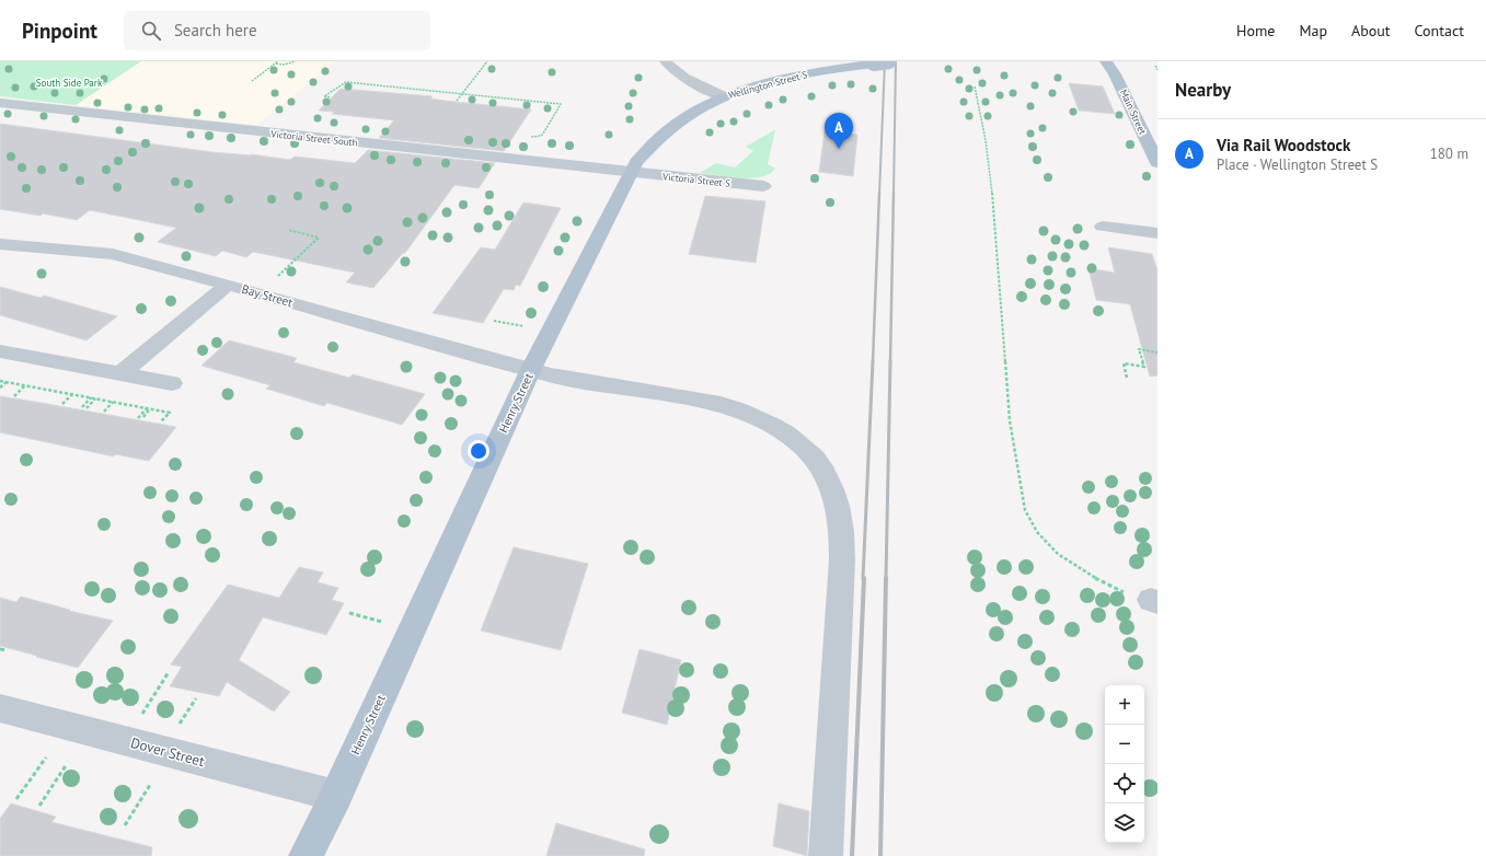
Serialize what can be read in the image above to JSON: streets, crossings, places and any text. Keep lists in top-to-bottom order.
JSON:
{
  "streets": {
    "main road": ["Wellington Street S", "Main Street", "Henry Street"],
    "street": [
      "Victoria Street South",
      "Victoria Street S",
      "Bay Street",
      "Dover Street"
    ]
  },
  "crossings": [
    ["Wellington Street S", "Henry Street"],
    ["Victoria Street South", "Victoria Street S"],
    ["Victoria Street South", "Henry Street"],
    ["Victoria Street S", "Henry Street"],
    ["Bay Street", "Henry Street"],
    ["Henry Street", "Dover Street"]
  ],
  "parks": ["South Side Park"],
  "page": {
    "header": "Pinpoint",
    "search": "Search here",
    "nav": [
      "Home",
      "Map",
      "About",
      "Contact"
    ],
    "heading": "Nearby",
    "pins": "A",
    "list": [
      {
        "mark": "A",
        "name": "Via Rail Woodstock",
        "note": "Place · Wellington Street S",
        "value": "180 m"
      }
    ],
    "map_buttons": ["+", "−"]
  }
}
